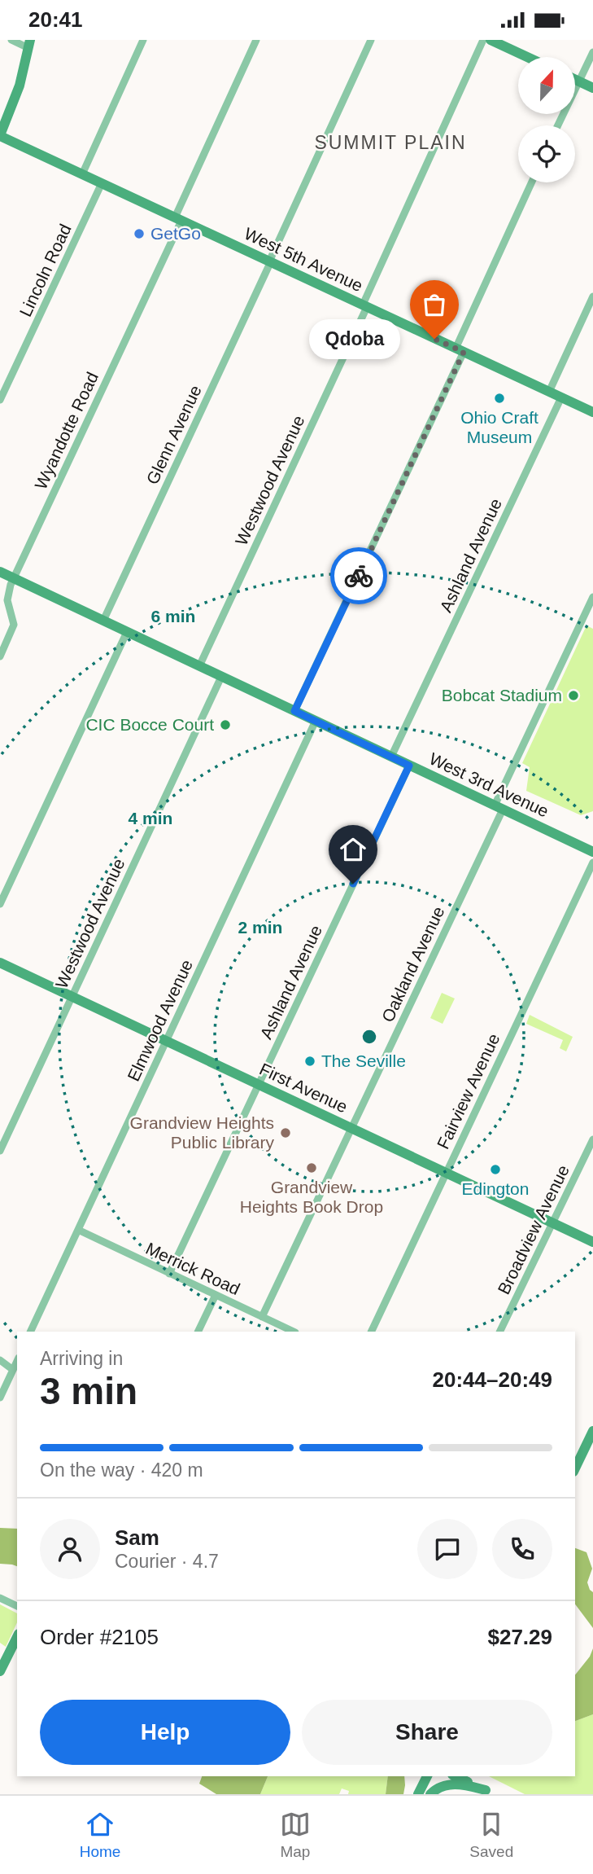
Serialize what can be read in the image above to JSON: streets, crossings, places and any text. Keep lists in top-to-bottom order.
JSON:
{
  "streets": {
    "street": [
      "West 5th Avenue",
      "Lincoln Road",
      "Wyandotte Road",
      "Glenn Avenue",
      "Westwood Avenue",
      "Ashland Avenue",
      "West 3rd Avenue",
      "Oakland Avenue",
      "Elmwood Avenue",
      "First Avenue",
      "Fairview Avenue",
      "Broadview Avenue",
      "Merrick Road"
    ]
  },
  "crossings": [
    ["West 5th Avenue", "Lincoln Road"],
    ["West 5th Avenue", "Wyandotte Road"],
    ["West 5th Avenue", "Glenn Avenue"],
    ["West 5th Avenue", "Westwood Avenue"],
    ["West 5th Avenue", "Ashland Avenue"],
    ["Wyandotte Road", "West 3rd Avenue"],
    ["Glenn Avenue", "West 3rd Avenue"],
    ["Westwood Avenue", "West 3rd Avenue"],
    ["Westwood Avenue", "First Avenue"],
    ["Ashland Avenue", "West 3rd Avenue"],
    ["Ashland Avenue", "First Avenue"],
    ["Ashland Avenue", "Merrick Road"],
    ["West 3rd Avenue", "Oakland Avenue"],
    ["West 3rd Avenue", "Elmwood Avenue"],
    ["Oakland Avenue", "First Avenue"],
    ["Oakland Avenue", "Merrick Road"],
    ["Elmwood Avenue", "First Avenue"],
    ["Elmwood Avenue", "Merrick Road"],
    ["First Avenue", "Fairview Avenue"],
    ["First Avenue", "Broadview Avenue"]
  ],
  "districts": ["SUMMIT PLAIN"],
  "places": [
    "GetGo",
    "Qdoba",
    "Ohio Craft Museum",
    "Bobcat Stadium",
    "CIC Bocce Court",
    "The Seville",
    "Grandview Heights Public Library",
    "Grandview Heights Book Drop",
    "Edington"
  ],
  "north": "top",
  "page": {
    "status": "20:41",
    "bubble": "Qdoba",
    "heading": ["3 min", "Arriving in", "20:44–20:49"],
    "panel": [
      "Sam",
      "Courier · 4.7",
      "Order #2105",
      "$27.29"
    ],
    "bar": "On the way · 420 m",
    "buttons": ["Help", "Share"],
    "tabs": ["Home", "Map", "Saved"]
  },
  "rings": ["6 min", "4 min", "2 min"]
}
